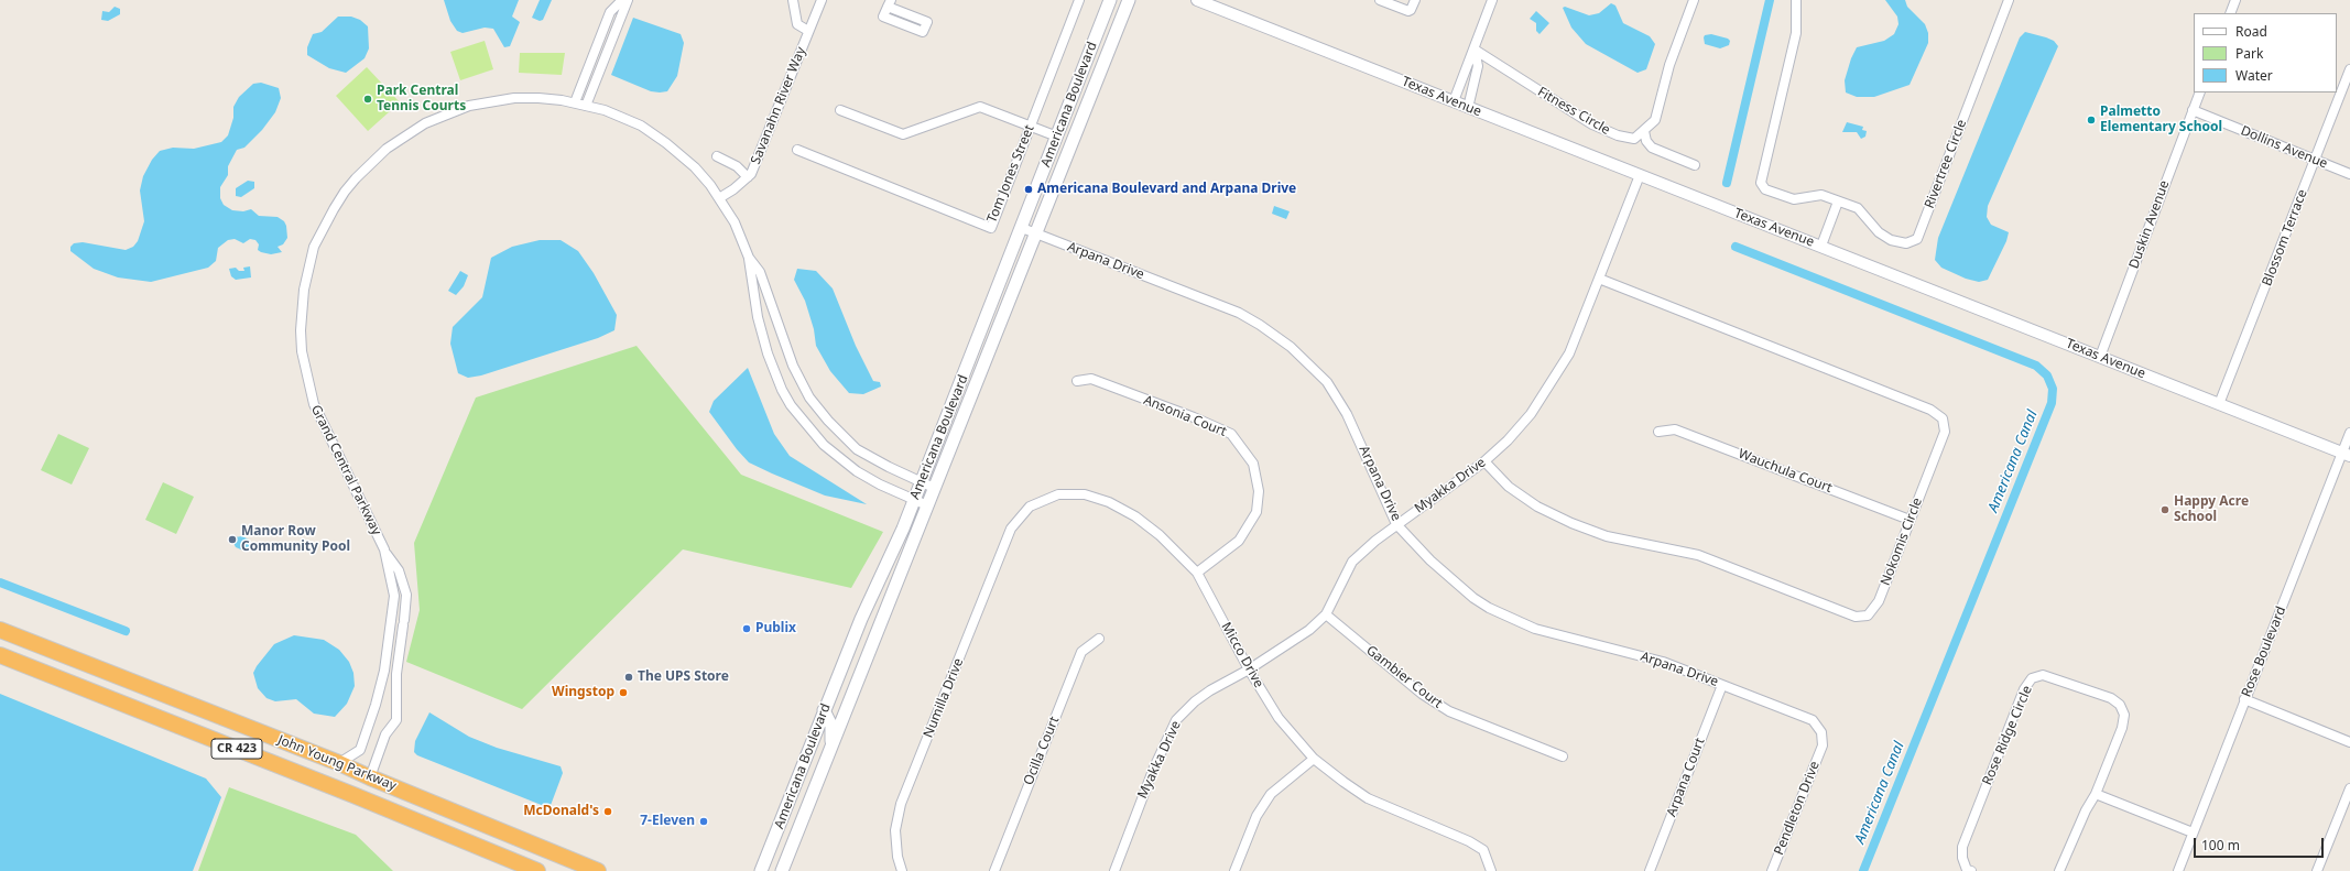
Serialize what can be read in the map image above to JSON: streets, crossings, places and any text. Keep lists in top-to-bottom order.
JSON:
{
  "streets": {
    "highway": ["CR 423", "John Young Parkway"],
    "main road": ["Americana Boulevard"],
    "street": [
      "Texas Avenue",
      "Savanahn River Way",
      "Fitness Circle",
      "Dollins Avenue",
      "Rivertree Circle",
      "Tom Jones Street",
      "Duskin Avenue",
      "Blossom Terrace",
      "Arpana Drive",
      "Ansonia Court",
      "Grand Central Parkway",
      "Wauchula Court",
      "Myakka Drive",
      "Nokomis Circle",
      "Rose Boulevard",
      "Micco Drive",
      "Gambier Court",
      "Numilla Drive",
      "Rose Ridge Circle",
      "Ocilla Court",
      "Arpana Court",
      "Pendleton Drive"
    ]
  },
  "crossings": [
    ["Texas Avenue", "Duskin Avenue"],
    ["Texas Avenue", "Blossom Terrace"],
    ["Texas Avenue", "Myakka Drive"],
    ["Texas Avenue", "Rose Boulevard"],
    ["Americana Boulevard", "Arpana Drive"],
    ["Americana Boulevard", "Grand Central Parkway"],
    ["Savanahn River Way", "Grand Central Parkway"],
    ["Dollins Avenue", "Duskin Avenue"],
    ["Dollins Avenue", "Blossom Terrace"],
    ["Arpana Drive", "Myakka Drive"],
    ["Arpana Drive", "Arpana Court"],
    ["Arpana Drive", "Pendleton Drive"],
    ["Ansonia Court", "Micco Drive"],
    ["Grand Central Parkway", "John Young Parkway"],
    ["Wauchula Court", "Nokomis Circle"],
    ["Myakka Drive", "Nokomis Circle"],
    ["Myakka Drive", "Micco Drive"],
    ["Myakka Drive", "Gambier Court"],
    ["Micco Drive", "Numilla Drive"]
  ],
  "water": ["Americana Canal"],
  "places": [
    "Park Central Tennis Courts",
    "Palmetto Elementary School",
    "Americana Boulevard and Arpana Drive",
    "Happy Acre School",
    "Manor Row Community Pool",
    "Publix",
    "The UPS Store",
    "Wingstop",
    "McDonald's",
    "7-Eleven"
  ],
  "legend": ["Road", "Park", "Water"],
  "scale_bar": "100 m"
}
